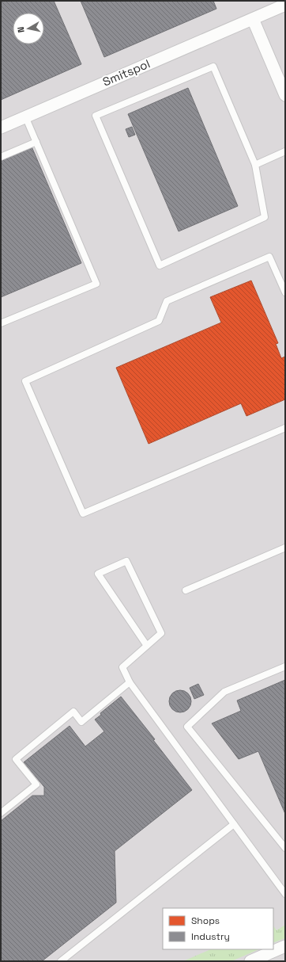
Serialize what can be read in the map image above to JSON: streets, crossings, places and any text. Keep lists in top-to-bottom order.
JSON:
{
  "streets": {
    "street": ["Smitspol"]
  },
  "legend": ["Shops", "Industry"],
  "north": "left"
}
